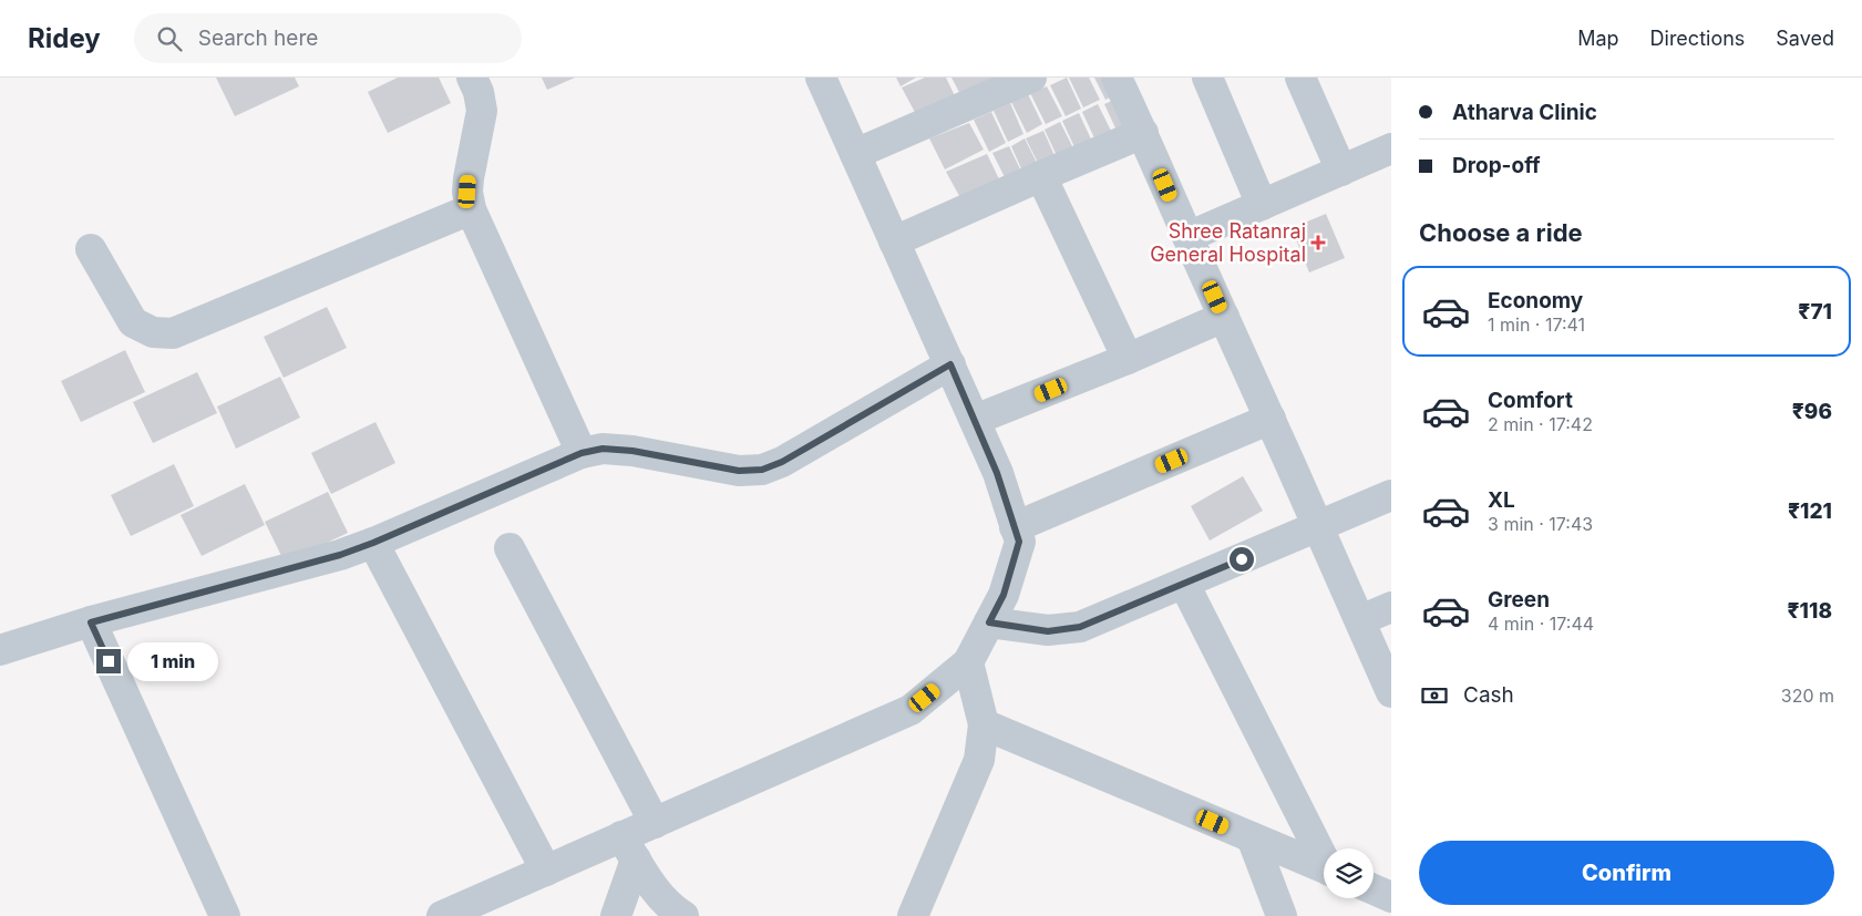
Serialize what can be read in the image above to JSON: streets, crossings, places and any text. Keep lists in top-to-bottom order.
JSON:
{
  "places": {
    "health": ["Shree Ratanraj General Hospital"]
  },
  "page": {
    "header": "Ridey",
    "search": "Search here",
    "nav": ["Map", "Directions", "Saved"],
    "banner": ["Atharva Clinic", "Drop-off"],
    "heading": "Choose a ride",
    "list": [
      {
        "name": "Economy",
        "note": "1 min · 17:41",
        "value": "₹71"
      },
      {
        "name": "Comfort",
        "note": "2 min · 17:42",
        "value": "₹96"
      },
      {
        "name": "XL",
        "note": "3 min · 17:43",
        "value": "₹121"
      },
      {
        "name": "Green",
        "note": "4 min · 17:44",
        "value": "₹118"
      }
    ],
    "bubble": "1 min",
    "pay": ["Cash", "320 m"],
    "buttons": "Confirm"
  }
}
